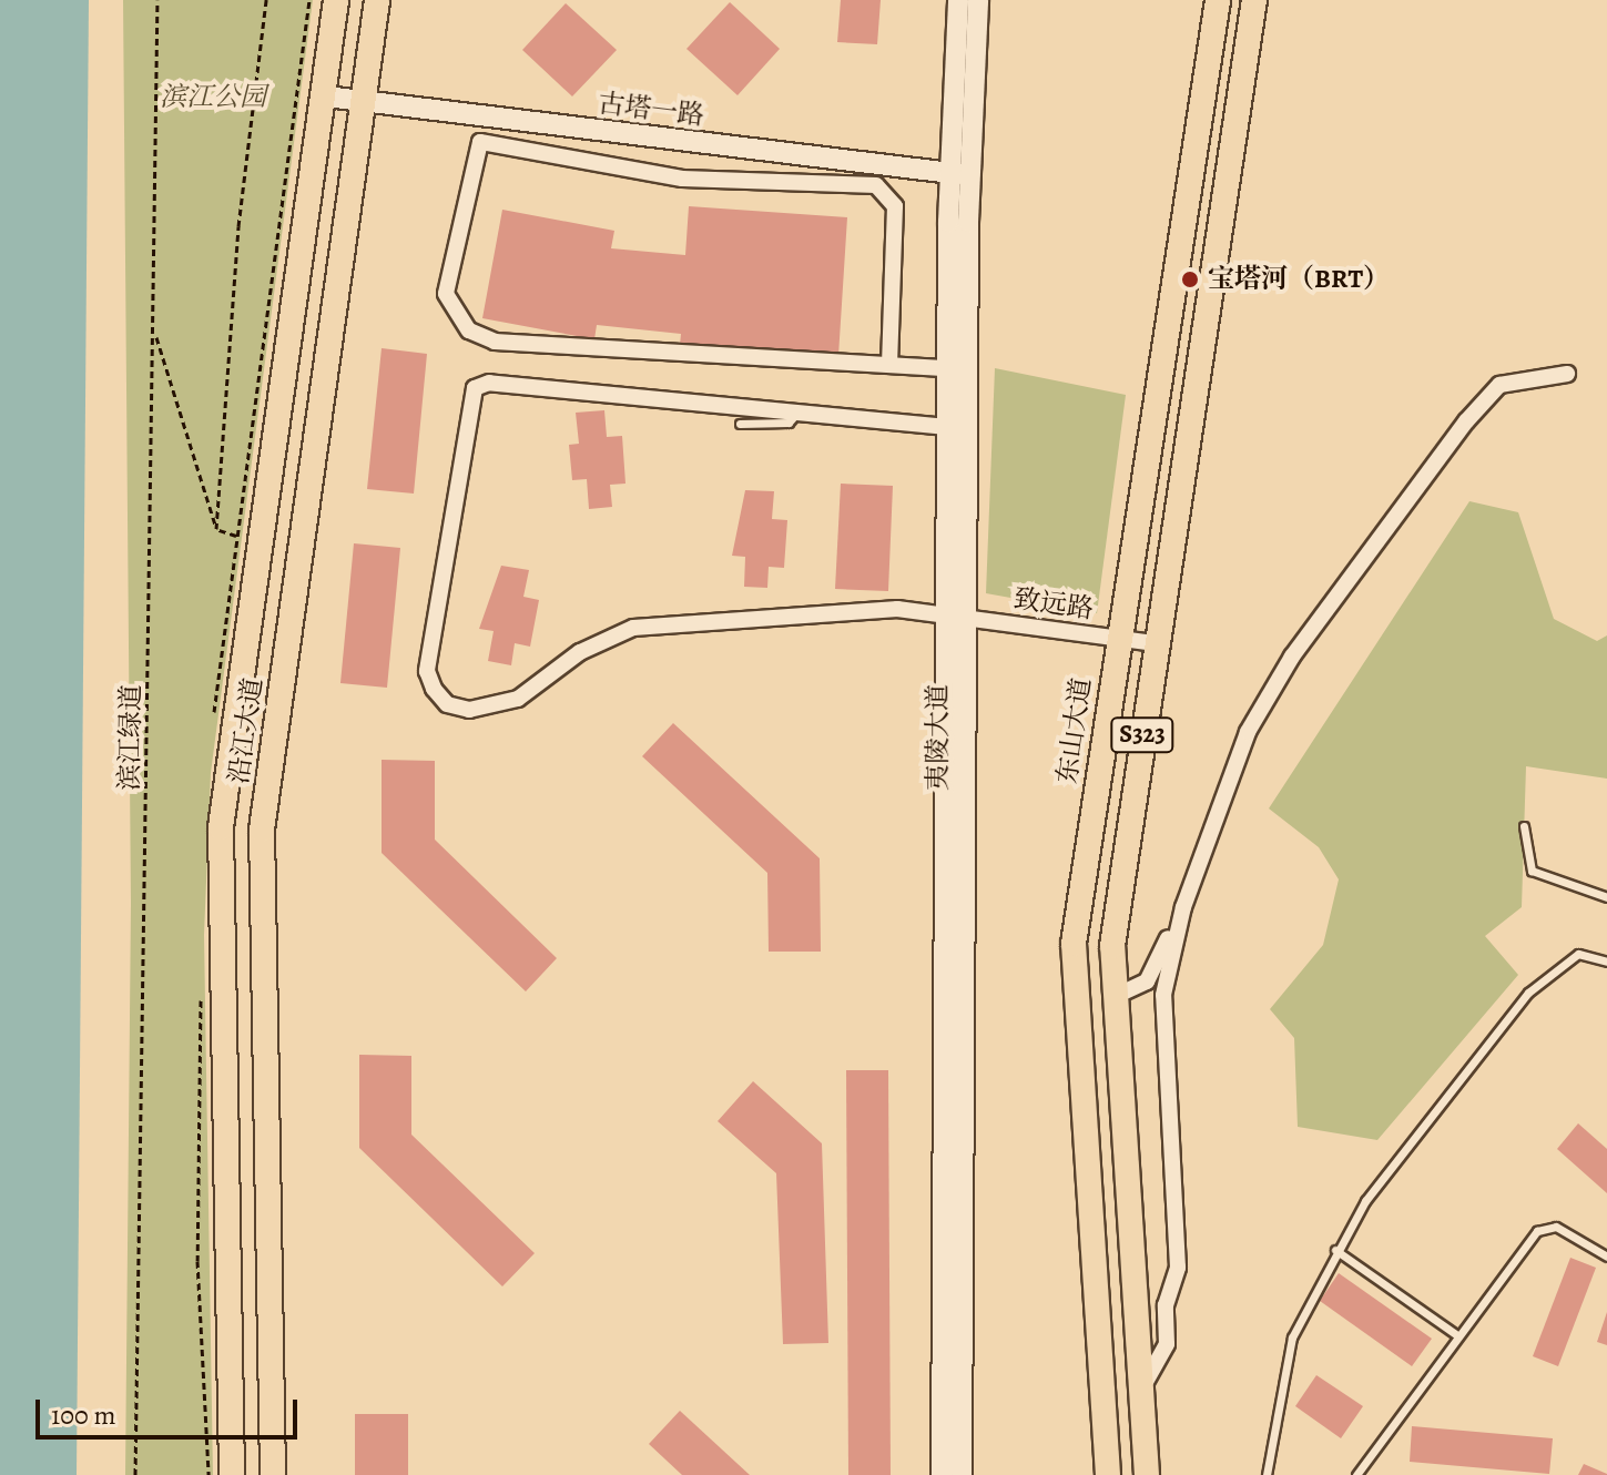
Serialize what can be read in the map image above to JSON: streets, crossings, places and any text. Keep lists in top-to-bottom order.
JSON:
{
  "streets": {
    "main road": [
      "古塔一路",
      "沿江大道",
      "东山大道",
      "S323",
      "夷陵大道"
    ],
    "street": ["致远路"],
    "path": ["滨江绿道"]
  },
  "crossings": [
    ["古塔一路", "沿江大道"],
    ["古塔一路", "夷陵大道"],
    ["致远路", "东山大道"],
    ["致远路", "S323"],
    ["致远路", "夷陵大道"]
  ],
  "parks": ["滨江公园"],
  "places": ["宝塔河（BRT）"],
  "scale_bar": "100 m"
}
